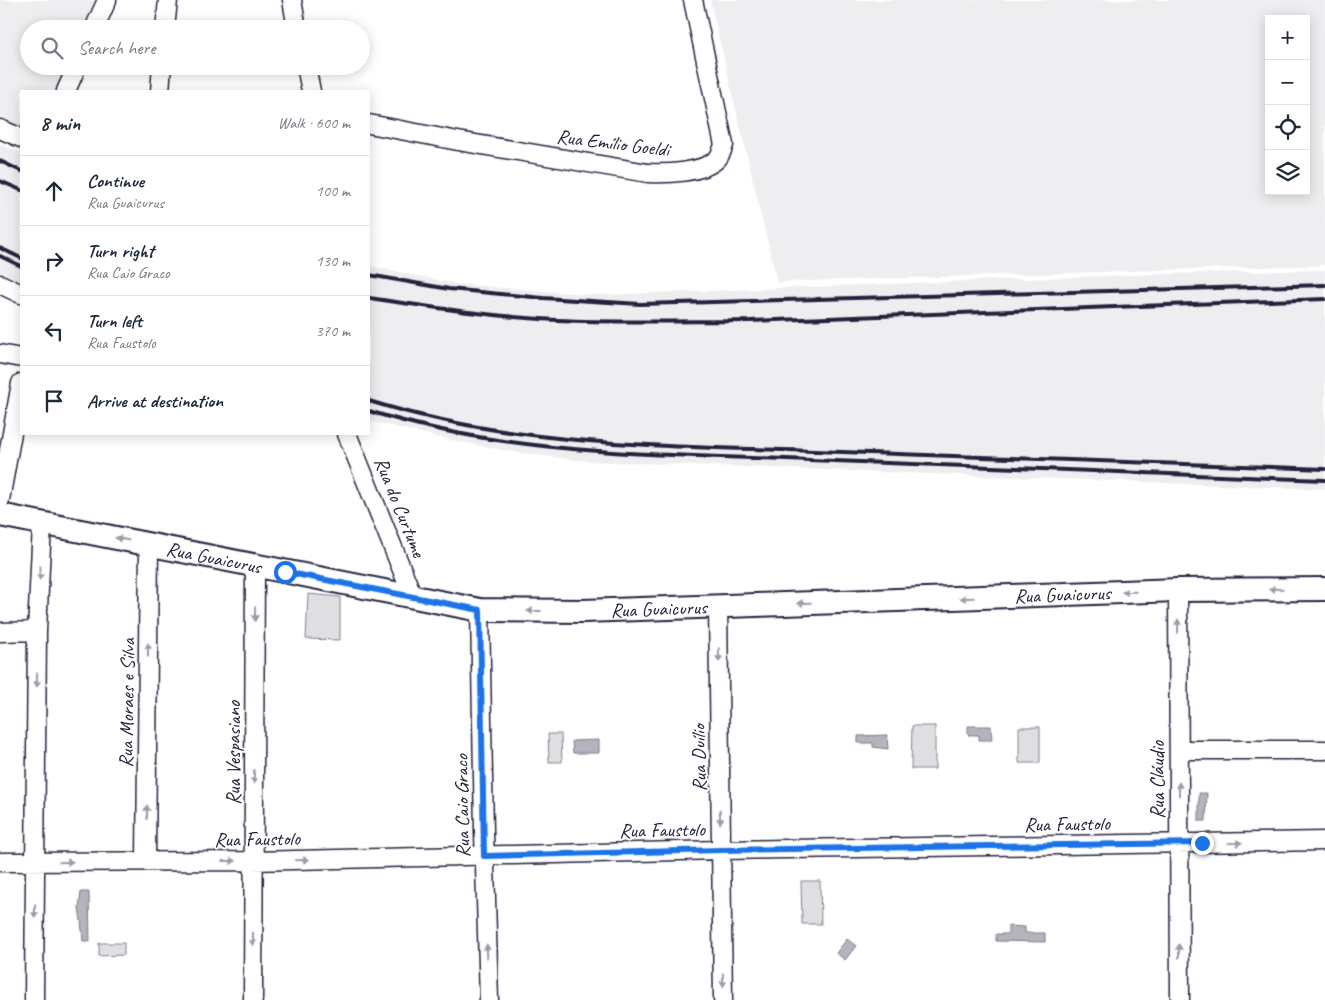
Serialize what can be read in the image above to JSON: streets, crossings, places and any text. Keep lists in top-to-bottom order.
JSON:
{
  "streets": {
    "main road": ["Rua Guaicurus"],
    "street": [
      "Rua Emílio Goeldi",
      "Rua do Curtume",
      "Rua Moraes e Silva",
      "Rua Vespasiano",
      "Rua Duílio",
      "Rua Cláudio",
      "Rua Caio Graco",
      "Rua Faustolo"
    ]
  },
  "crossings": [
    ["Rua do Curtume", "Rua Guaicurus"],
    ["Rua Guaicurus", "Rua Moraes e Silva"],
    ["Rua Guaicurus", "Rua Vespasiano"],
    ["Rua Guaicurus", "Rua Duílio"],
    ["Rua Guaicurus", "Rua Cláudio"],
    ["Rua Guaicurus", "Rua Caio Graco"],
    ["Rua Moraes e Silva", "Rua Faustolo"],
    ["Rua Vespasiano", "Rua Faustolo"],
    ["Rua Duílio", "Rua Faustolo"],
    ["Rua Cláudio", "Rua Faustolo"],
    ["Rua Caio Graco", "Rua Faustolo"]
  ],
  "one_way": [
    "Rua Guaicurus",
    "Rua Vespasiano",
    "Rua Duílio",
    "Rua Cláudio",
    "Rua Caio Graco",
    "Rua Faustolo"
  ],
  "page": {
    "map_buttons": ["+", "−"],
    "search": "Search here",
    "heading": ["8 min", "Walk · 600 m"],
    "list": [
      ["Continue", "Rua Guaicurus", "100 m"],
      ["Turn right", "Rua Caio Graco", "130 m"],
      ["Turn left", "Rua Faustolo", "370 m"],
      "Arrive at destination"
    ]
  }
}
